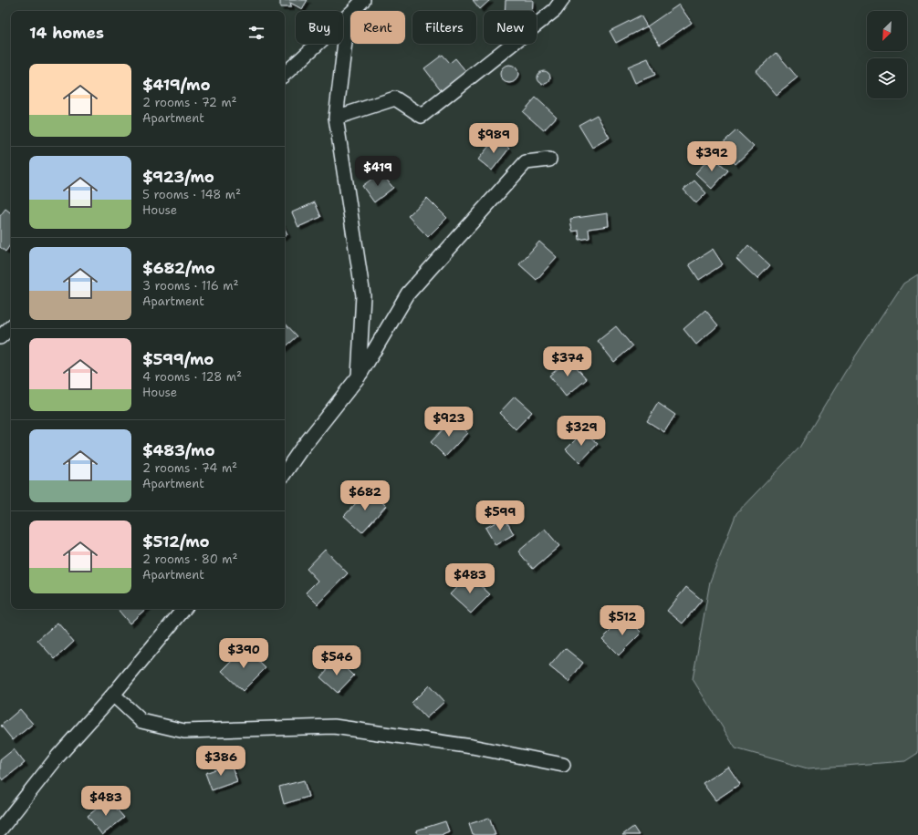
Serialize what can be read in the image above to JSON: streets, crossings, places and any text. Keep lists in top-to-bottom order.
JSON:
{
  "north": "bottom left",
  "page": {
    "chip": [
      "Buy",
      "Rent",
      "Filters",
      "New"
    ],
    "heading": "14 homes",
    "list": [
      {
        "name": "$419/mo",
        "note": "2 rooms · 72 m² · Apartment"
      },
      {
        "name": "$923/mo",
        "note": "5 rooms · 148 m² · House"
      },
      {
        "name": "$682/mo",
        "note": "3 rooms · 116 m² · Apartment"
      },
      {
        "name": "$599/mo",
        "note": "4 rooms · 128 m² · House"
      },
      {
        "name": "$483/mo",
        "note": "2 rooms · 74 m² · Apartment"
      },
      {
        "name": "$512/mo",
        "note": "2 rooms · 80 m² · Apartment"
      }
    ],
    "price": [
      "$989",
      "$392",
      "$419",
      "$374",
      "$923",
      "$329",
      "$682",
      "$599",
      "$483",
      "$512",
      "$390",
      "$546",
      "$386",
      "$483"
    ]
  }
}
